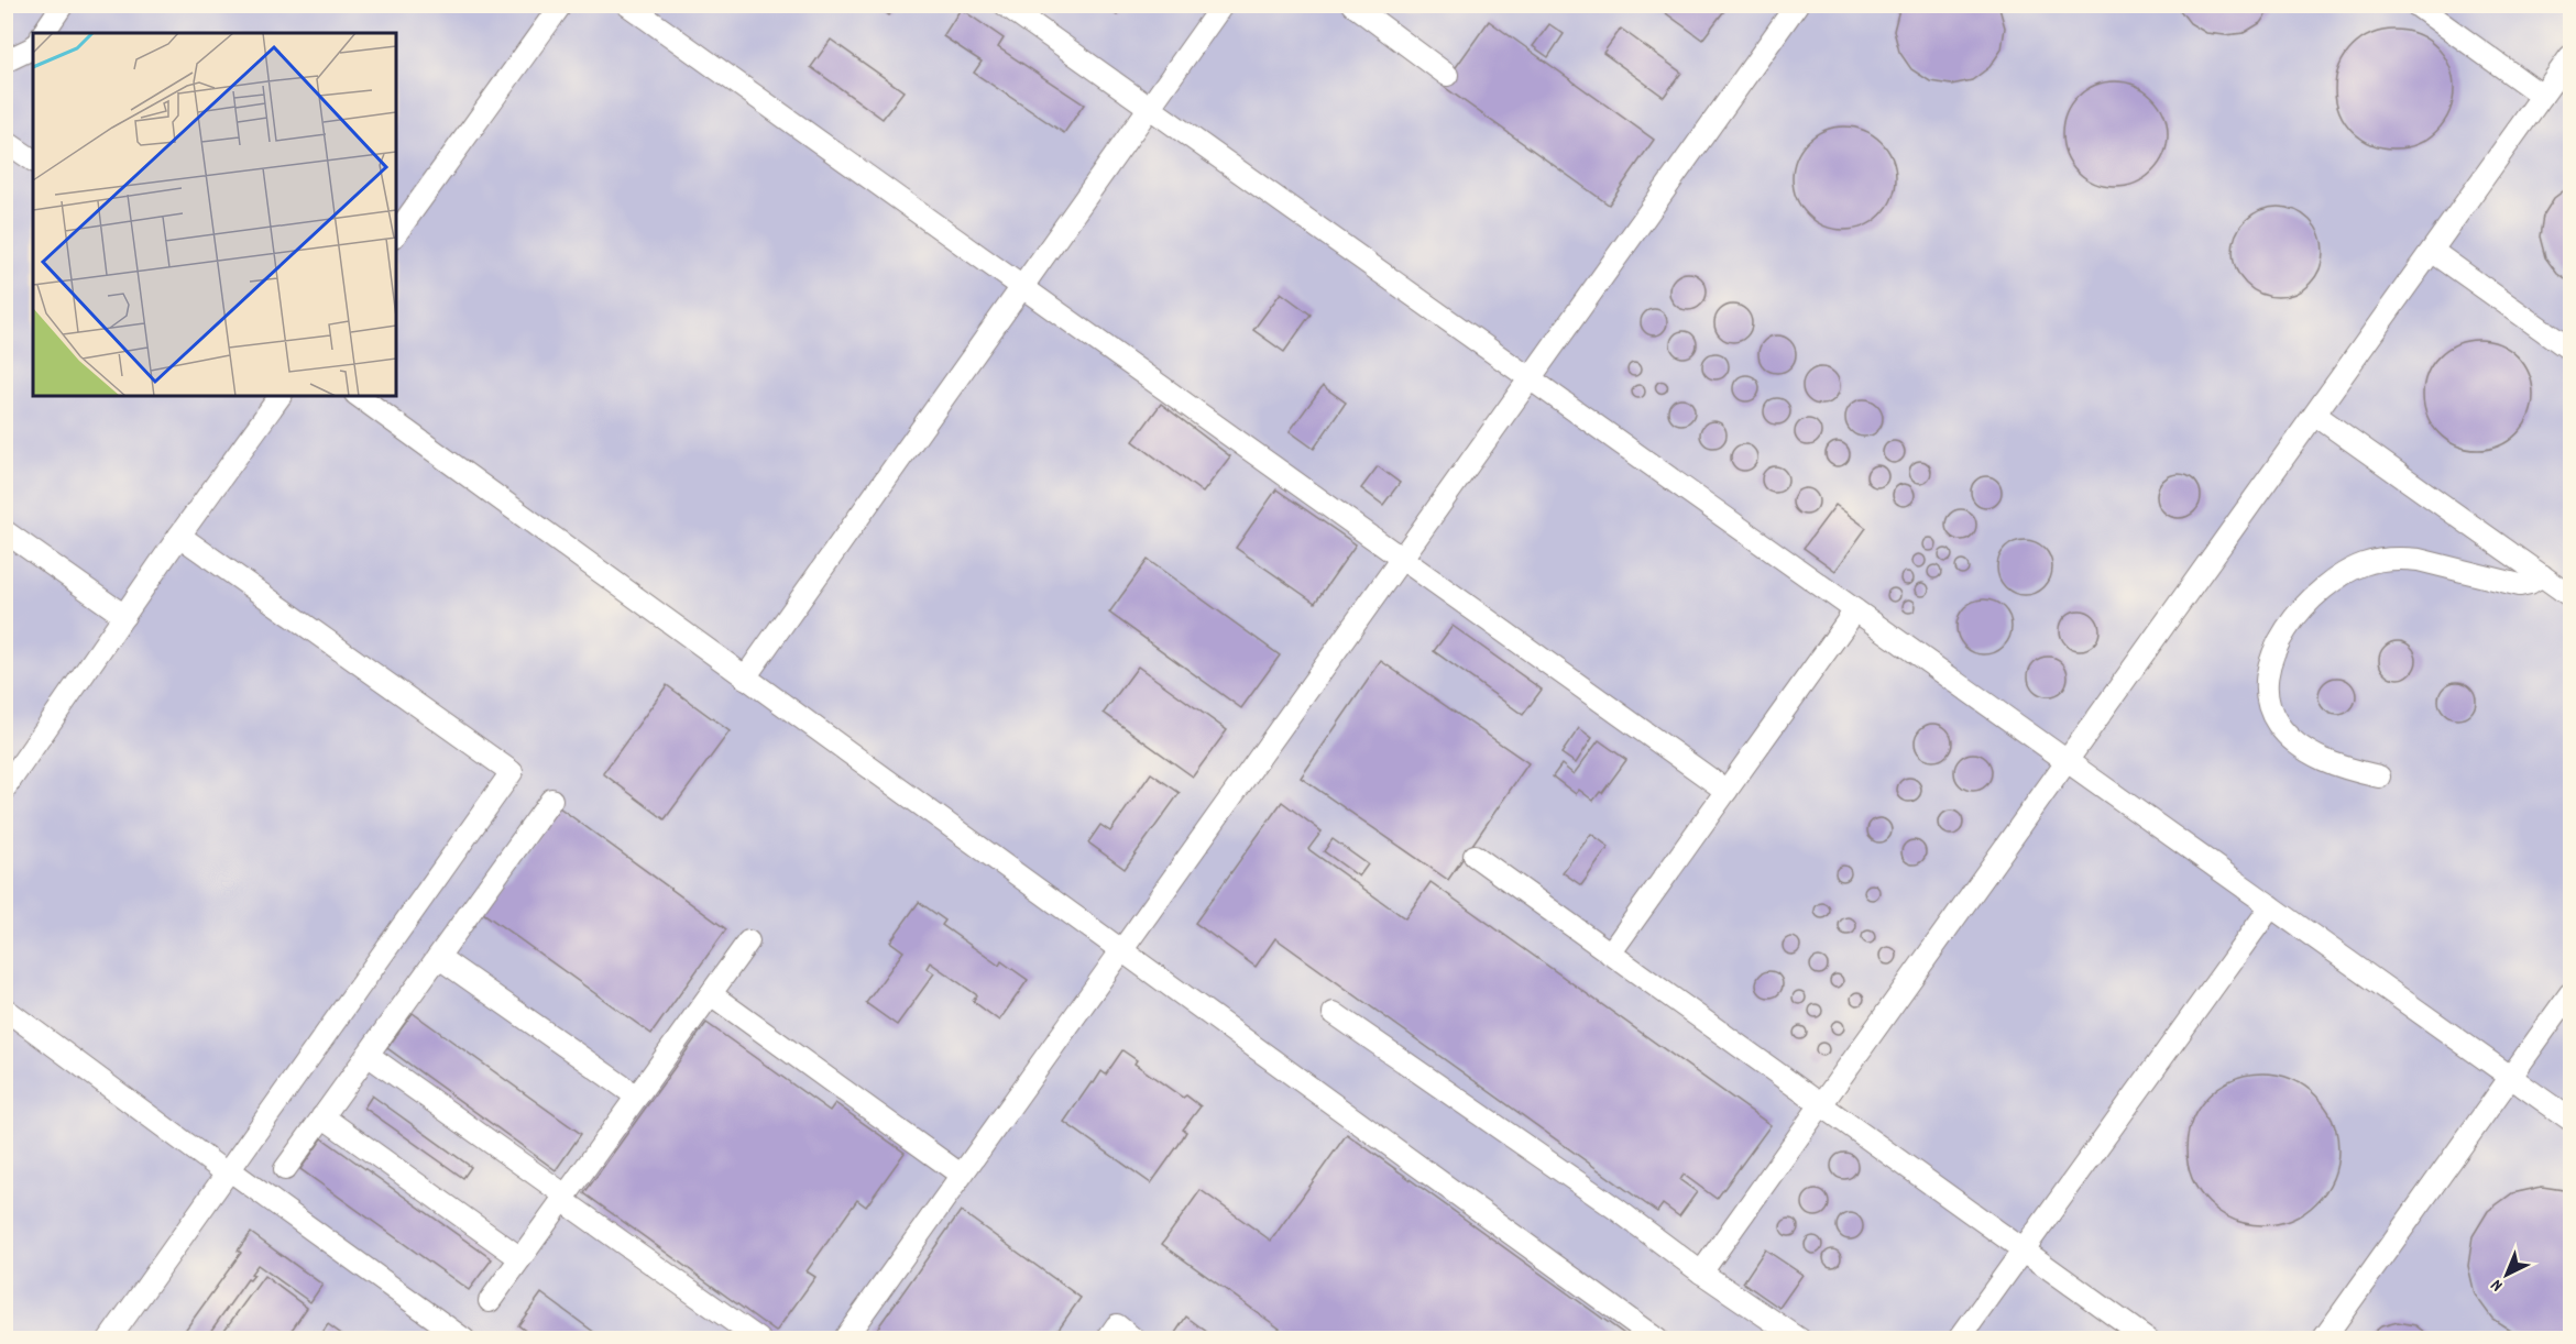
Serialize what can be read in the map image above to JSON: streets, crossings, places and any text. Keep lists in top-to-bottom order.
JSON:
{
  "north": "bottom left"
}
